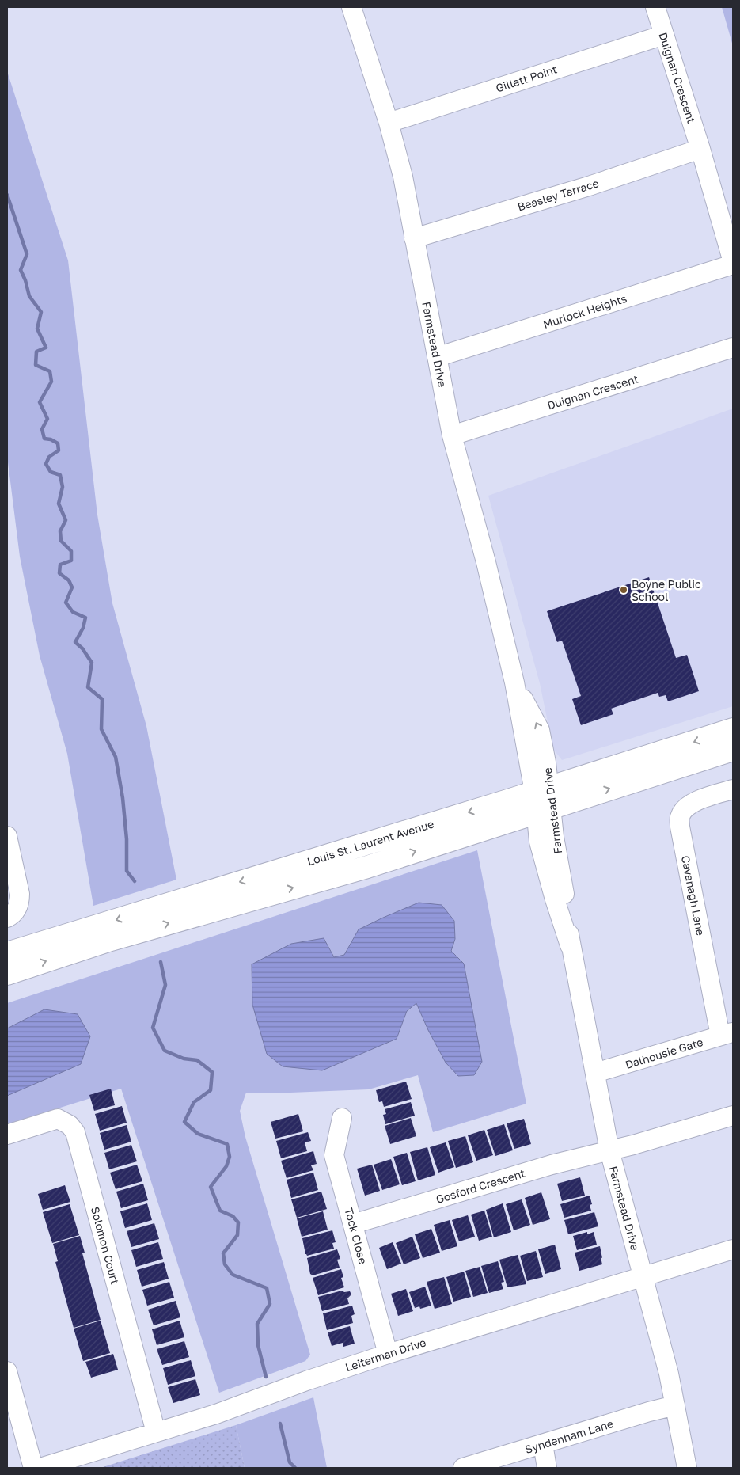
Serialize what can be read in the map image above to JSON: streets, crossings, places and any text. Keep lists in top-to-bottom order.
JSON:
{
  "streets": {
    "main road": ["Louis St. Laurent Avenue"],
    "street": [
      "Duignan Crescent",
      "Gillett Point",
      "Beasley Terrace",
      "Murlock Heights",
      "Farmstead Drive",
      "Cavanagh Lane",
      "Dalhousie Gate",
      "Gosford Crescent",
      "Tock Close",
      "Solomon Court",
      "Leiterman Drive",
      "Syndenham Lane"
    ]
  },
  "crossings": [
    ["Duignan Crescent", "Gillett Point"],
    ["Duignan Crescent", "Beasley Terrace"],
    ["Duignan Crescent", "Murlock Heights"],
    ["Duignan Crescent", "Farmstead Drive"],
    ["Gillett Point", "Farmstead Drive"],
    ["Beasley Terrace", "Farmstead Drive"],
    ["Murlock Heights", "Farmstead Drive"],
    ["Farmstead Drive", "Louis St. Laurent Avenue"],
    ["Farmstead Drive", "Dalhousie Gate"],
    ["Farmstead Drive", "Gosford Crescent"],
    ["Farmstead Drive", "Leiterman Drive"],
    ["Farmstead Drive", "Syndenham Lane"],
    ["Cavanagh Lane", "Dalhousie Gate"],
    ["Gosford Crescent", "Tock Close"],
    ["Tock Close", "Leiterman Drive"],
    ["Solomon Court", "Leiterman Drive"]
  ],
  "places": ["Boyne Public School"]
}
